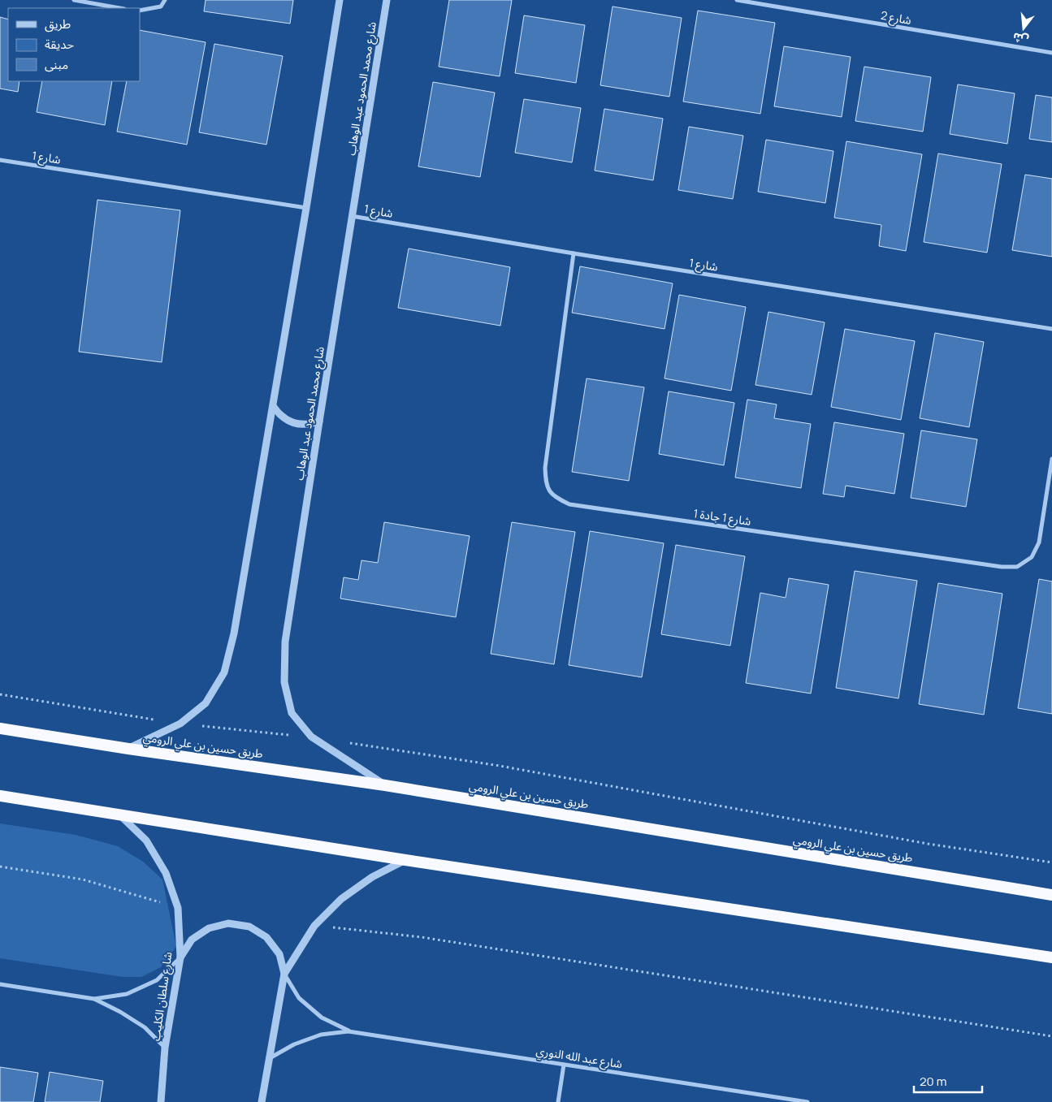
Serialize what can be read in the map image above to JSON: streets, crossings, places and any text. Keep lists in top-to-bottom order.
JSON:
{
  "streets": {
    "highway": ["طريق حسين بن علي الرومي"],
    "street": [
      "شارع 2",
      "شارع محمد الحمود عبد الوهاب",
      "شارع 1",
      "شارع 1 جادة 1",
      "شارع سلطان الكليب",
      "شارع عبد الله النوري"
    ]
  },
  "crossings": [
    ["شارع محمد الحمود عبد الوهاب", "شارع 1"],
    ["شارع محمد الحمود عبد الوهاب", "طريق حسين بن علي الرومي"],
    ["شارع 1", "شارع 1 جادة 1"]
  ],
  "legend": ["طريق", "حديقة", "مبنى"],
  "scale_bar": "20 m",
  "north": "bottom"
}
